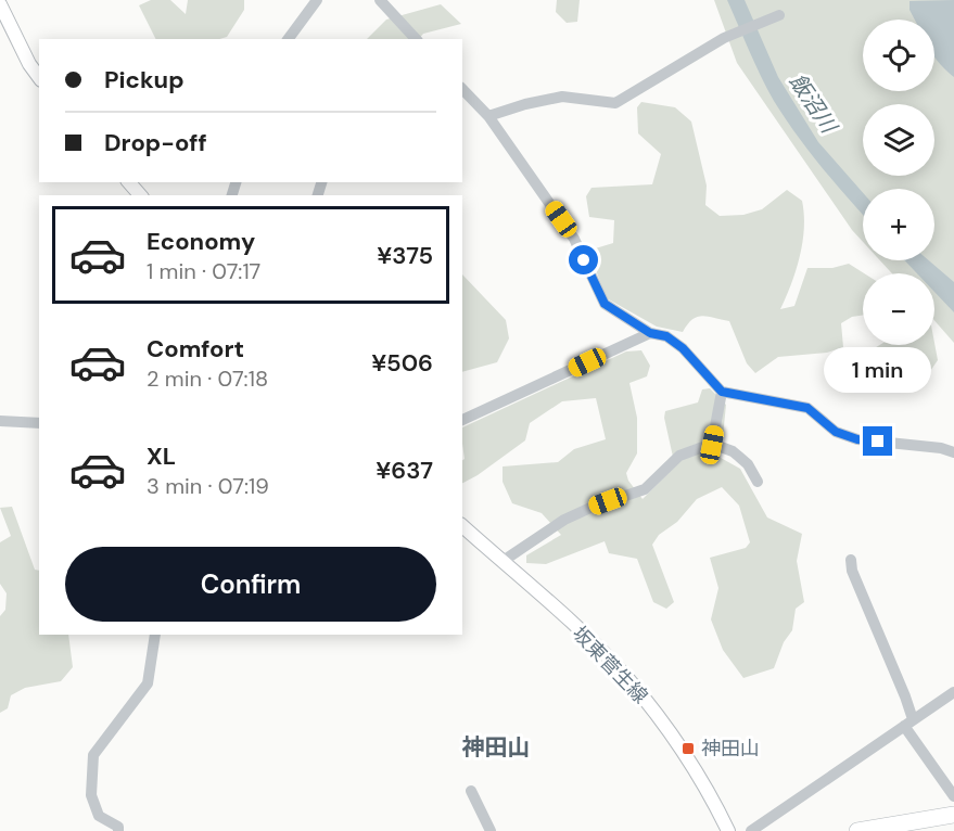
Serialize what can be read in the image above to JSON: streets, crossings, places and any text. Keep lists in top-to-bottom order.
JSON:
{
  "streets": {
    "main road": ["坂東菅生線"]
  },
  "districts": ["神田山"],
  "water": ["飯沼川"],
  "places": {
    "transit": ["神田山"]
  },
  "page": {
    "map_buttons": ["+", "−"],
    "banner": ["Pickup", "Drop-off"],
    "list": [
      {
        "name": "Economy",
        "note": "1 min · 07:17",
        "value": "¥375"
      },
      {
        "name": "Comfort",
        "note": "2 min · 07:18",
        "value": "¥506"
      },
      {
        "name": "XL",
        "note": "3 min · 07:19",
        "value": "¥637"
      }
    ],
    "bubble": "1 min",
    "buttons": "Confirm"
  }
}
